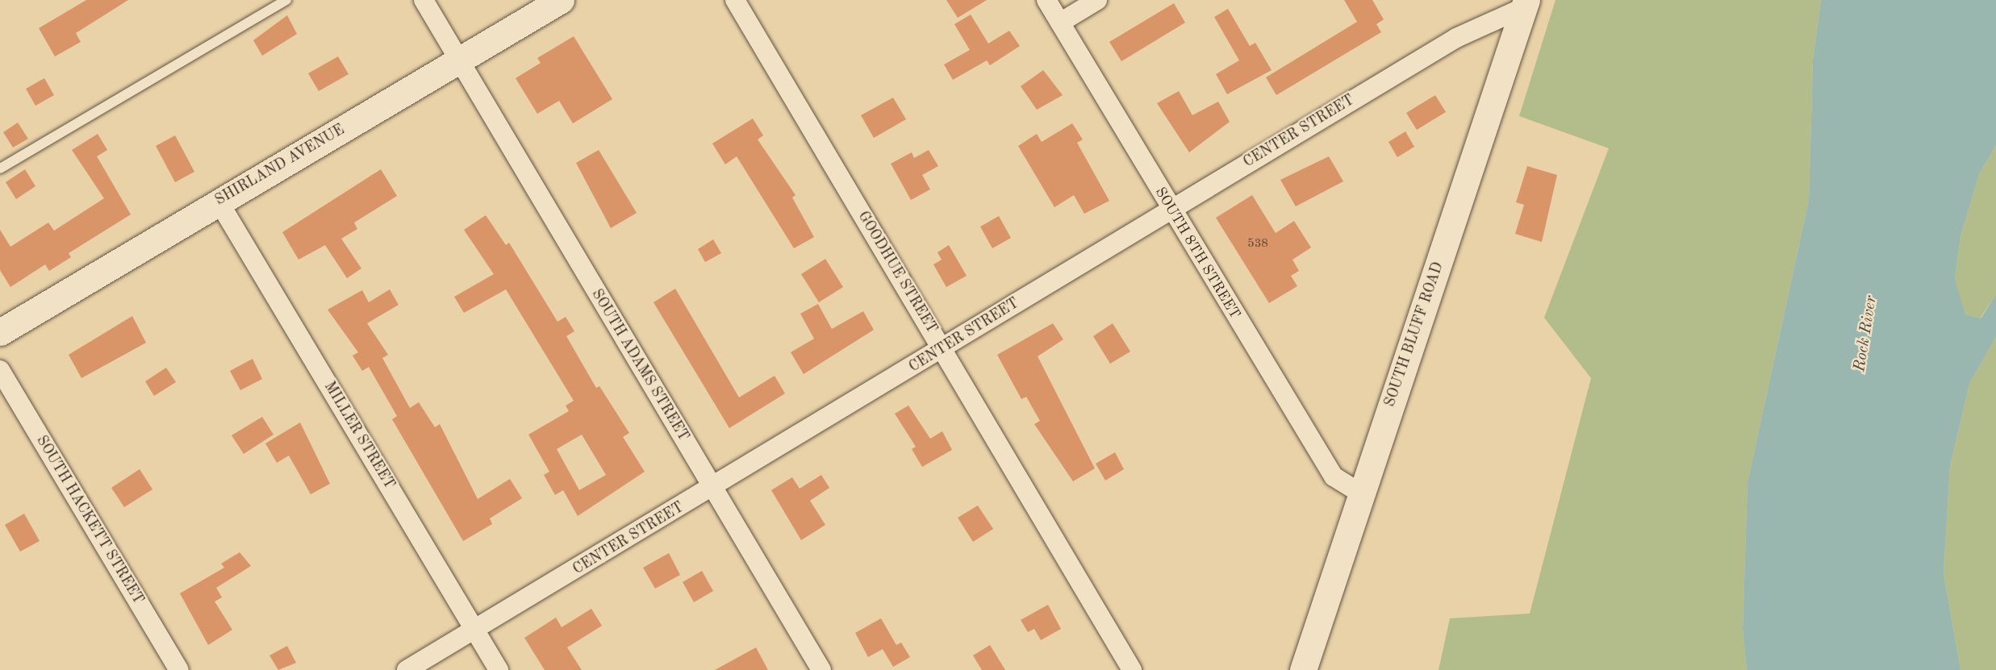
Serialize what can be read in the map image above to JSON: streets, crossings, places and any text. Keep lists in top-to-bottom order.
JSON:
{
  "streets": {
    "street": [
      "CENTER STREET",
      "SHIRLAND AVENUE",
      "SOUTH 8TH STREET",
      "GOODHUE STREET",
      "SOUTH BLUFF ROAD",
      "SOUTH ADAMS STREET",
      "MILLER STREET",
      "SOUTH HACKETT STREET"
    ]
  },
  "crossings": [
    ["CENTER STREET", "SOUTH 8TH STREET"],
    ["CENTER STREET", "GOODHUE STREET"],
    ["CENTER STREET", "SOUTH BLUFF ROAD"],
    ["CENTER STREET", "SOUTH ADAMS STREET"],
    ["CENTER STREET", "MILLER STREET"],
    ["SHIRLAND AVENUE", "SOUTH ADAMS STREET"],
    ["SHIRLAND AVENUE", "MILLER STREET"],
    ["SOUTH 8TH STREET", "SOUTH BLUFF ROAD"]
  ],
  "water": ["Rock River"],
  "house_numbers": ["538"]
}
